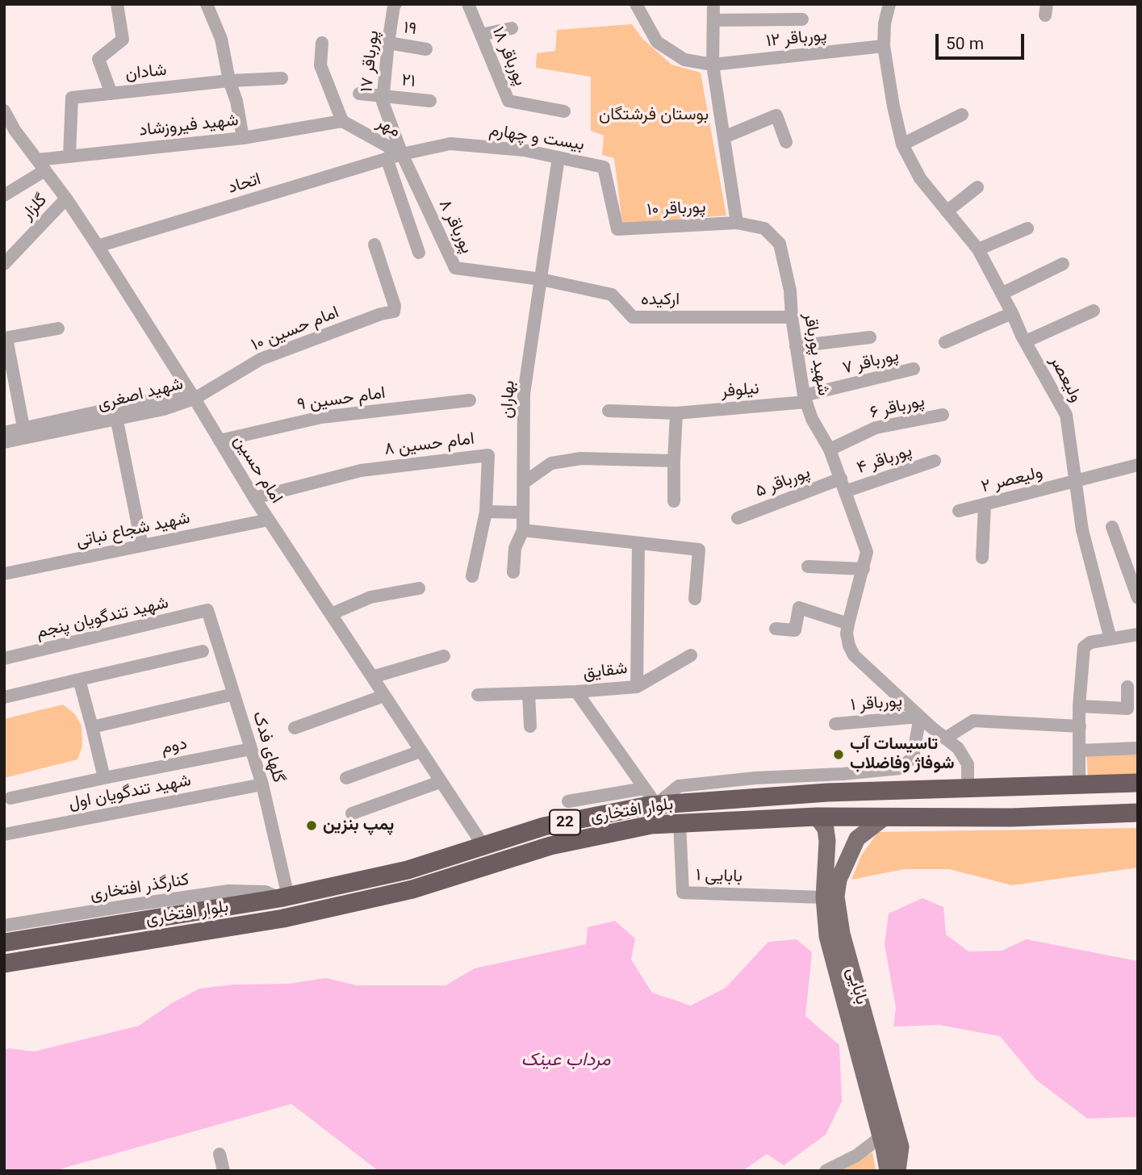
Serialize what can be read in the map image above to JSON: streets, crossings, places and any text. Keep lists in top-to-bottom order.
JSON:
{
  "streets": {
    "highway": ["بلوار افتخاری", "22"],
    "main road": ["بابایی"],
    "street": [
      "۱۹",
      "پورباقر ۱۲",
      "پورباقر ۱۸",
      "پورباقر ۱۷",
      "شادان",
      "۲۱",
      "شهید فیروزشاد",
      "مهر",
      "بیست و چهارم",
      "اتحاد",
      "گلزار",
      "پورباقر ۱۰",
      "پورباقر ۸",
      "ارکیده",
      "امام حسین ۱۰",
      "شهید پورباقر",
      "پورباقر ۷",
      "ولیعصر",
      "نیلوفر",
      "شهید اصغری",
      "امام حسین ۹",
      "بهاران",
      "پورباقر ۶",
      "امام حسین ۸",
      "پورباقر ۴",
      "امام حسین",
      "ولیعصر ۲",
      "پورباقر ۵",
      "شهید شجاع نباتی",
      "شهید تندگویان پنجم",
      "شقایق",
      "پورباقر ۱",
      "دوم",
      "گلهای فدک",
      "شهید تندگویان اول",
      "بابایی ۱",
      "کنارگذر افتخاری"
    ]
  },
  "crossings": [
    ["۱۹", "پورباقر ۱۷"],
    ["پورباقر ۱۲", "ولیعصر"],
    ["پورباقر ۱۷", "۲۱"],
    ["پورباقر ۱۷", "مهر"],
    ["پورباقر ۱۷", "بیست و چهارم"],
    ["پورباقر ۱۷", "اتحاد"],
    ["پورباقر ۱۷", "پورباقر ۸"],
    ["شادان", "شهید فیروزشاد"],
    ["شهید فیروزشاد", "مهر"],
    ["شهید فیروزشاد", "امام حسین"],
    ["مهر", "بیست و چهارم"],
    ["مهر", "اتحاد"],
    ["مهر", "پورباقر ۸"],
    ["بیست و چهارم", "اتحاد"],
    ["بیست و چهارم", "پورباقر ۱۰"],
    ["بیست و چهارم", "پورباقر ۸"],
    ["بیست و چهارم", "بهاران"],
    ["اتحاد", "پورباقر ۸"],
    ["اتحاد", "امام حسین"],
    ["گلزار", "امام حسین"],
    ["پورباقر ۱۰", "شهید پورباقر"],
    ["پورباقر ۸", "ارکیده"],
    ["پورباقر ۸", "بهاران"],
    ["ارکیده", "شهید پورباقر"],
    ["ارکیده", "بهاران"],
    ["امام حسین ۱۰", "شهید اصغری"],
    ["امام حسین ۱۰", "امام حسین"],
    ["شهید پورباقر", "پورباقر ۷"],
    ["شهید پورباقر", "نیلوفر"],
    ["شهید پورباقر", "پورباقر ۶"],
    ["شهید پورباقر", "پورباقر ۴"],
    ["شهید پورباقر", "پورباقر ۵"],
    ["شهید پورباقر", "پورباقر ۱"],
    ["شهید پورباقر", "بلوار افتخاری"],
    ["پورباقر ۷", "نیلوفر"],
    ["ولیعصر", "ولیعصر ۲"],
    ["شهید اصغری", "امام حسین"],
    ["امام حسین ۹", "امام حسین"],
    ["امام حسین ۸", "امام حسین"],
    ["پورباقر ۴", "پورباقر ۵"],
    ["امام حسین", "شهید شجاع نباتی"],
    ["امام حسین", "بلوار افتخاری"],
    ["شهید تندگویان پنجم", "گلهای فدک"],
    ["شقایق", "بلوار افتخاری"],
    ["دوم", "گلهای فدک"],
    ["گلهای فدک", "شهید تندگویان اول"],
    ["گلهای فدک", "بلوار افتخاری"],
    ["گلهای فدک", "کنارگذر افتخاری"],
    ["بلوار افتخاری", "بابایی ۱"],
    ["بلوار افتخاری", "کنارگذر افتخاری"],
    ["بلوار افتخاری", "بابایی"],
    ["بابایی ۱", "بابایی"]
  ],
  "water": ["مرداب عینک"],
  "parks": ["بوستان فرشتگان"],
  "places": ["تاسیسات آب شوفاژ وفاضلاب", "پمپ بنزین"],
  "scale_bar": "50 m"
}
